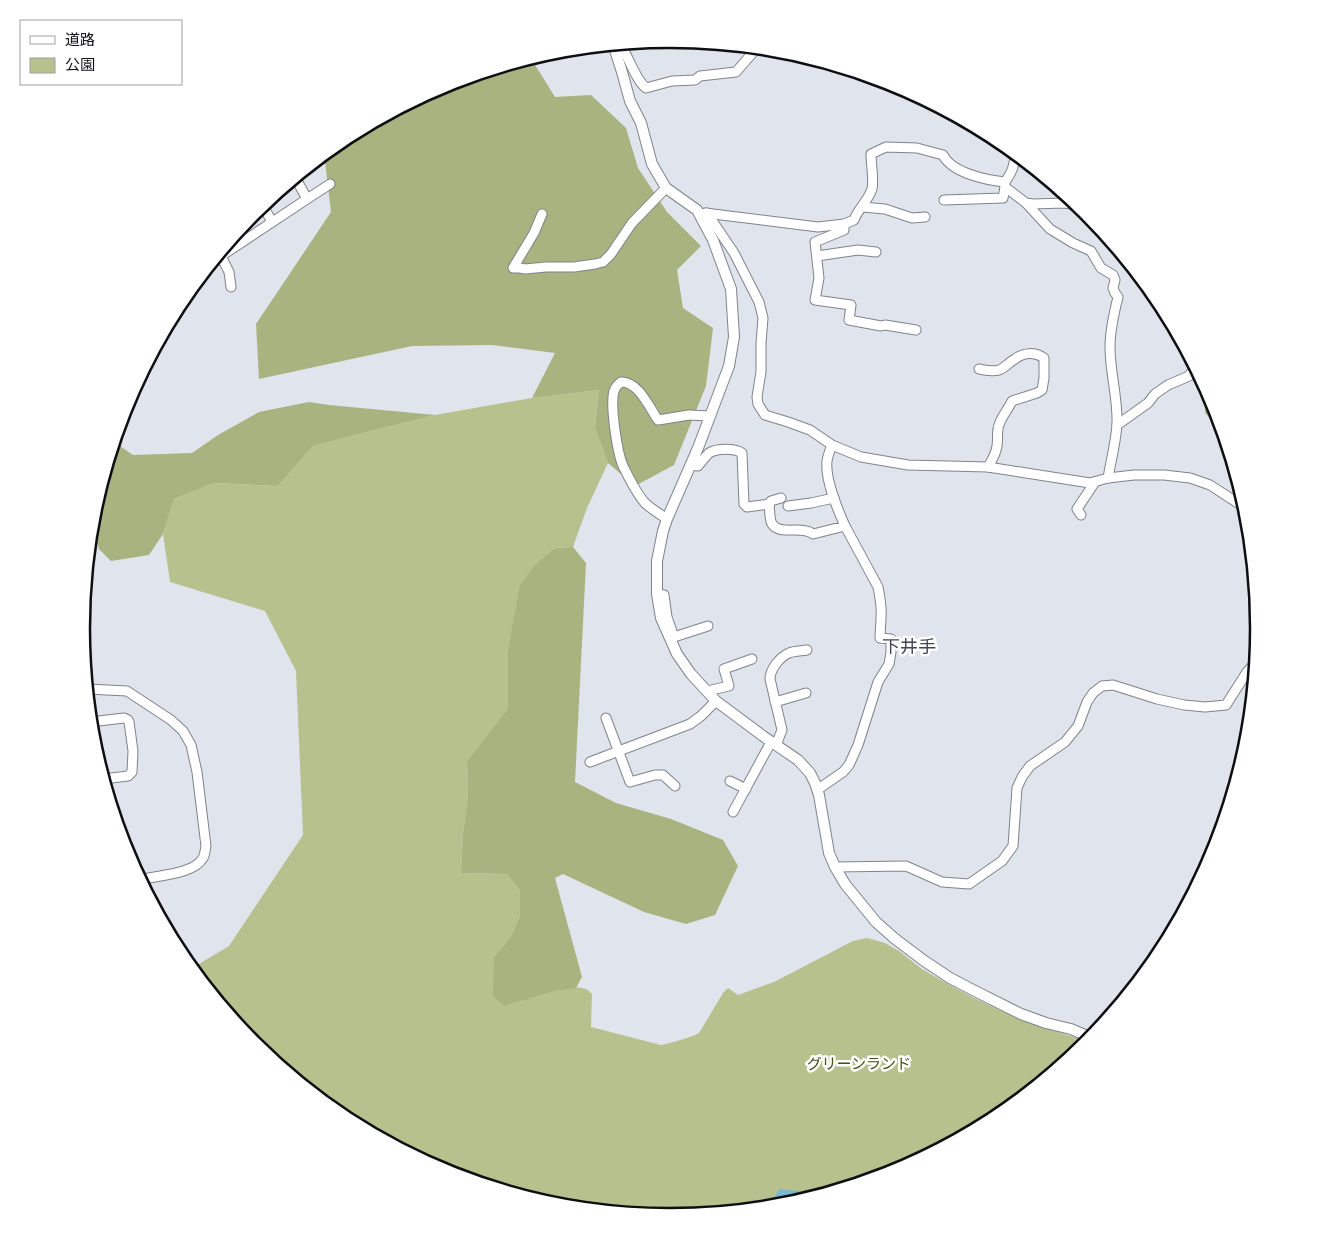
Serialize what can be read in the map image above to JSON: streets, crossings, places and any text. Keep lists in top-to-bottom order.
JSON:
{
  "districts": ["下井手"],
  "parks": ["グリーンランド"],
  "legend": ["道路", "公園"]
}
